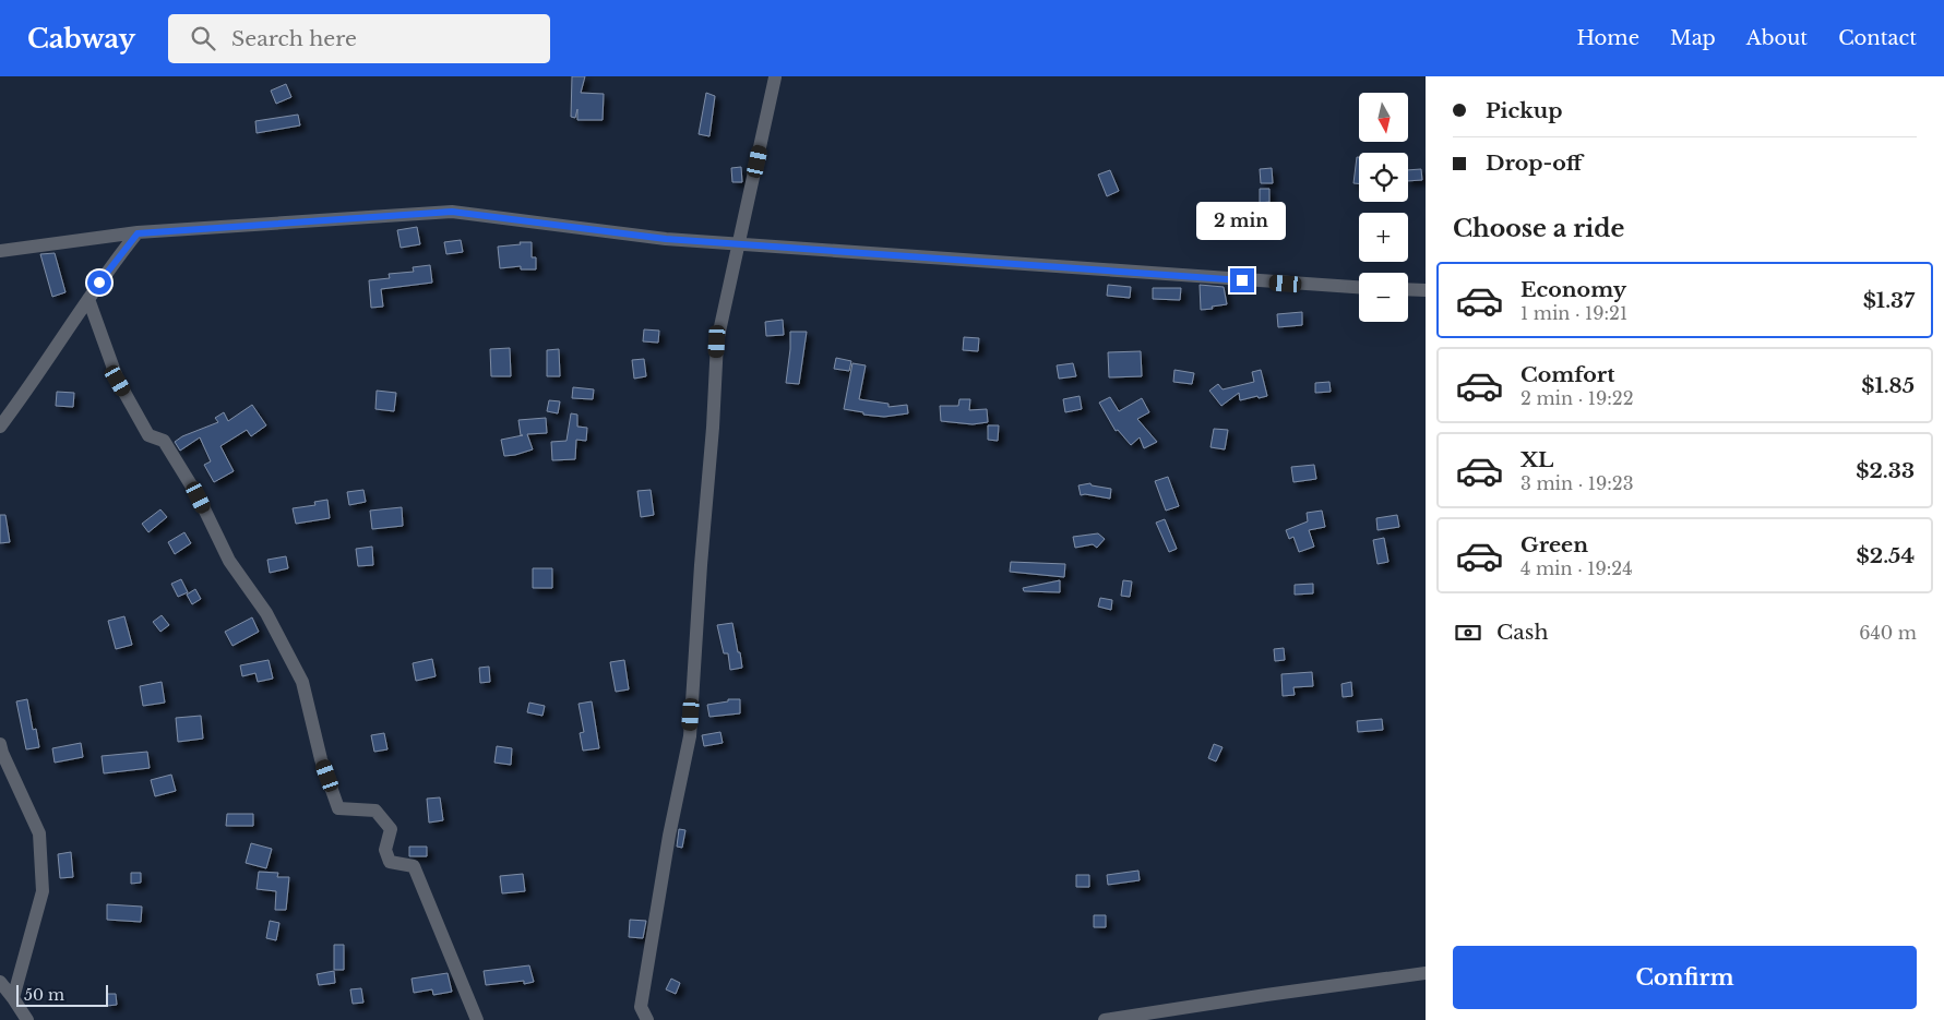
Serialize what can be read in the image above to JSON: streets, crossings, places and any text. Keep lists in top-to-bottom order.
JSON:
{
  "scale_bar": "50 m",
  "north": "bottom",
  "page": {
    "header": "Cabway",
    "search": "Search here",
    "nav": [
      "Home",
      "Map",
      "About",
      "Contact"
    ],
    "banner": ["Pickup", "Drop-off"],
    "map_buttons": ["+", "−"],
    "heading": "Choose a ride",
    "bubble": "2 min",
    "list": [
      {
        "name": "Economy",
        "note": "1 min · 19:21",
        "value": "$1.37"
      },
      {
        "name": "Comfort",
        "note": "2 min · 19:22",
        "value": "$1.85"
      },
      {
        "name": "XL",
        "note": "3 min · 19:23",
        "value": "$2.33"
      },
      {
        "name": "Green",
        "note": "4 min · 19:24",
        "value": "$2.54"
      }
    ],
    "pay": ["Cash", "640 m"],
    "buttons": "Confirm",
    "scale": "50 m"
  }
}
